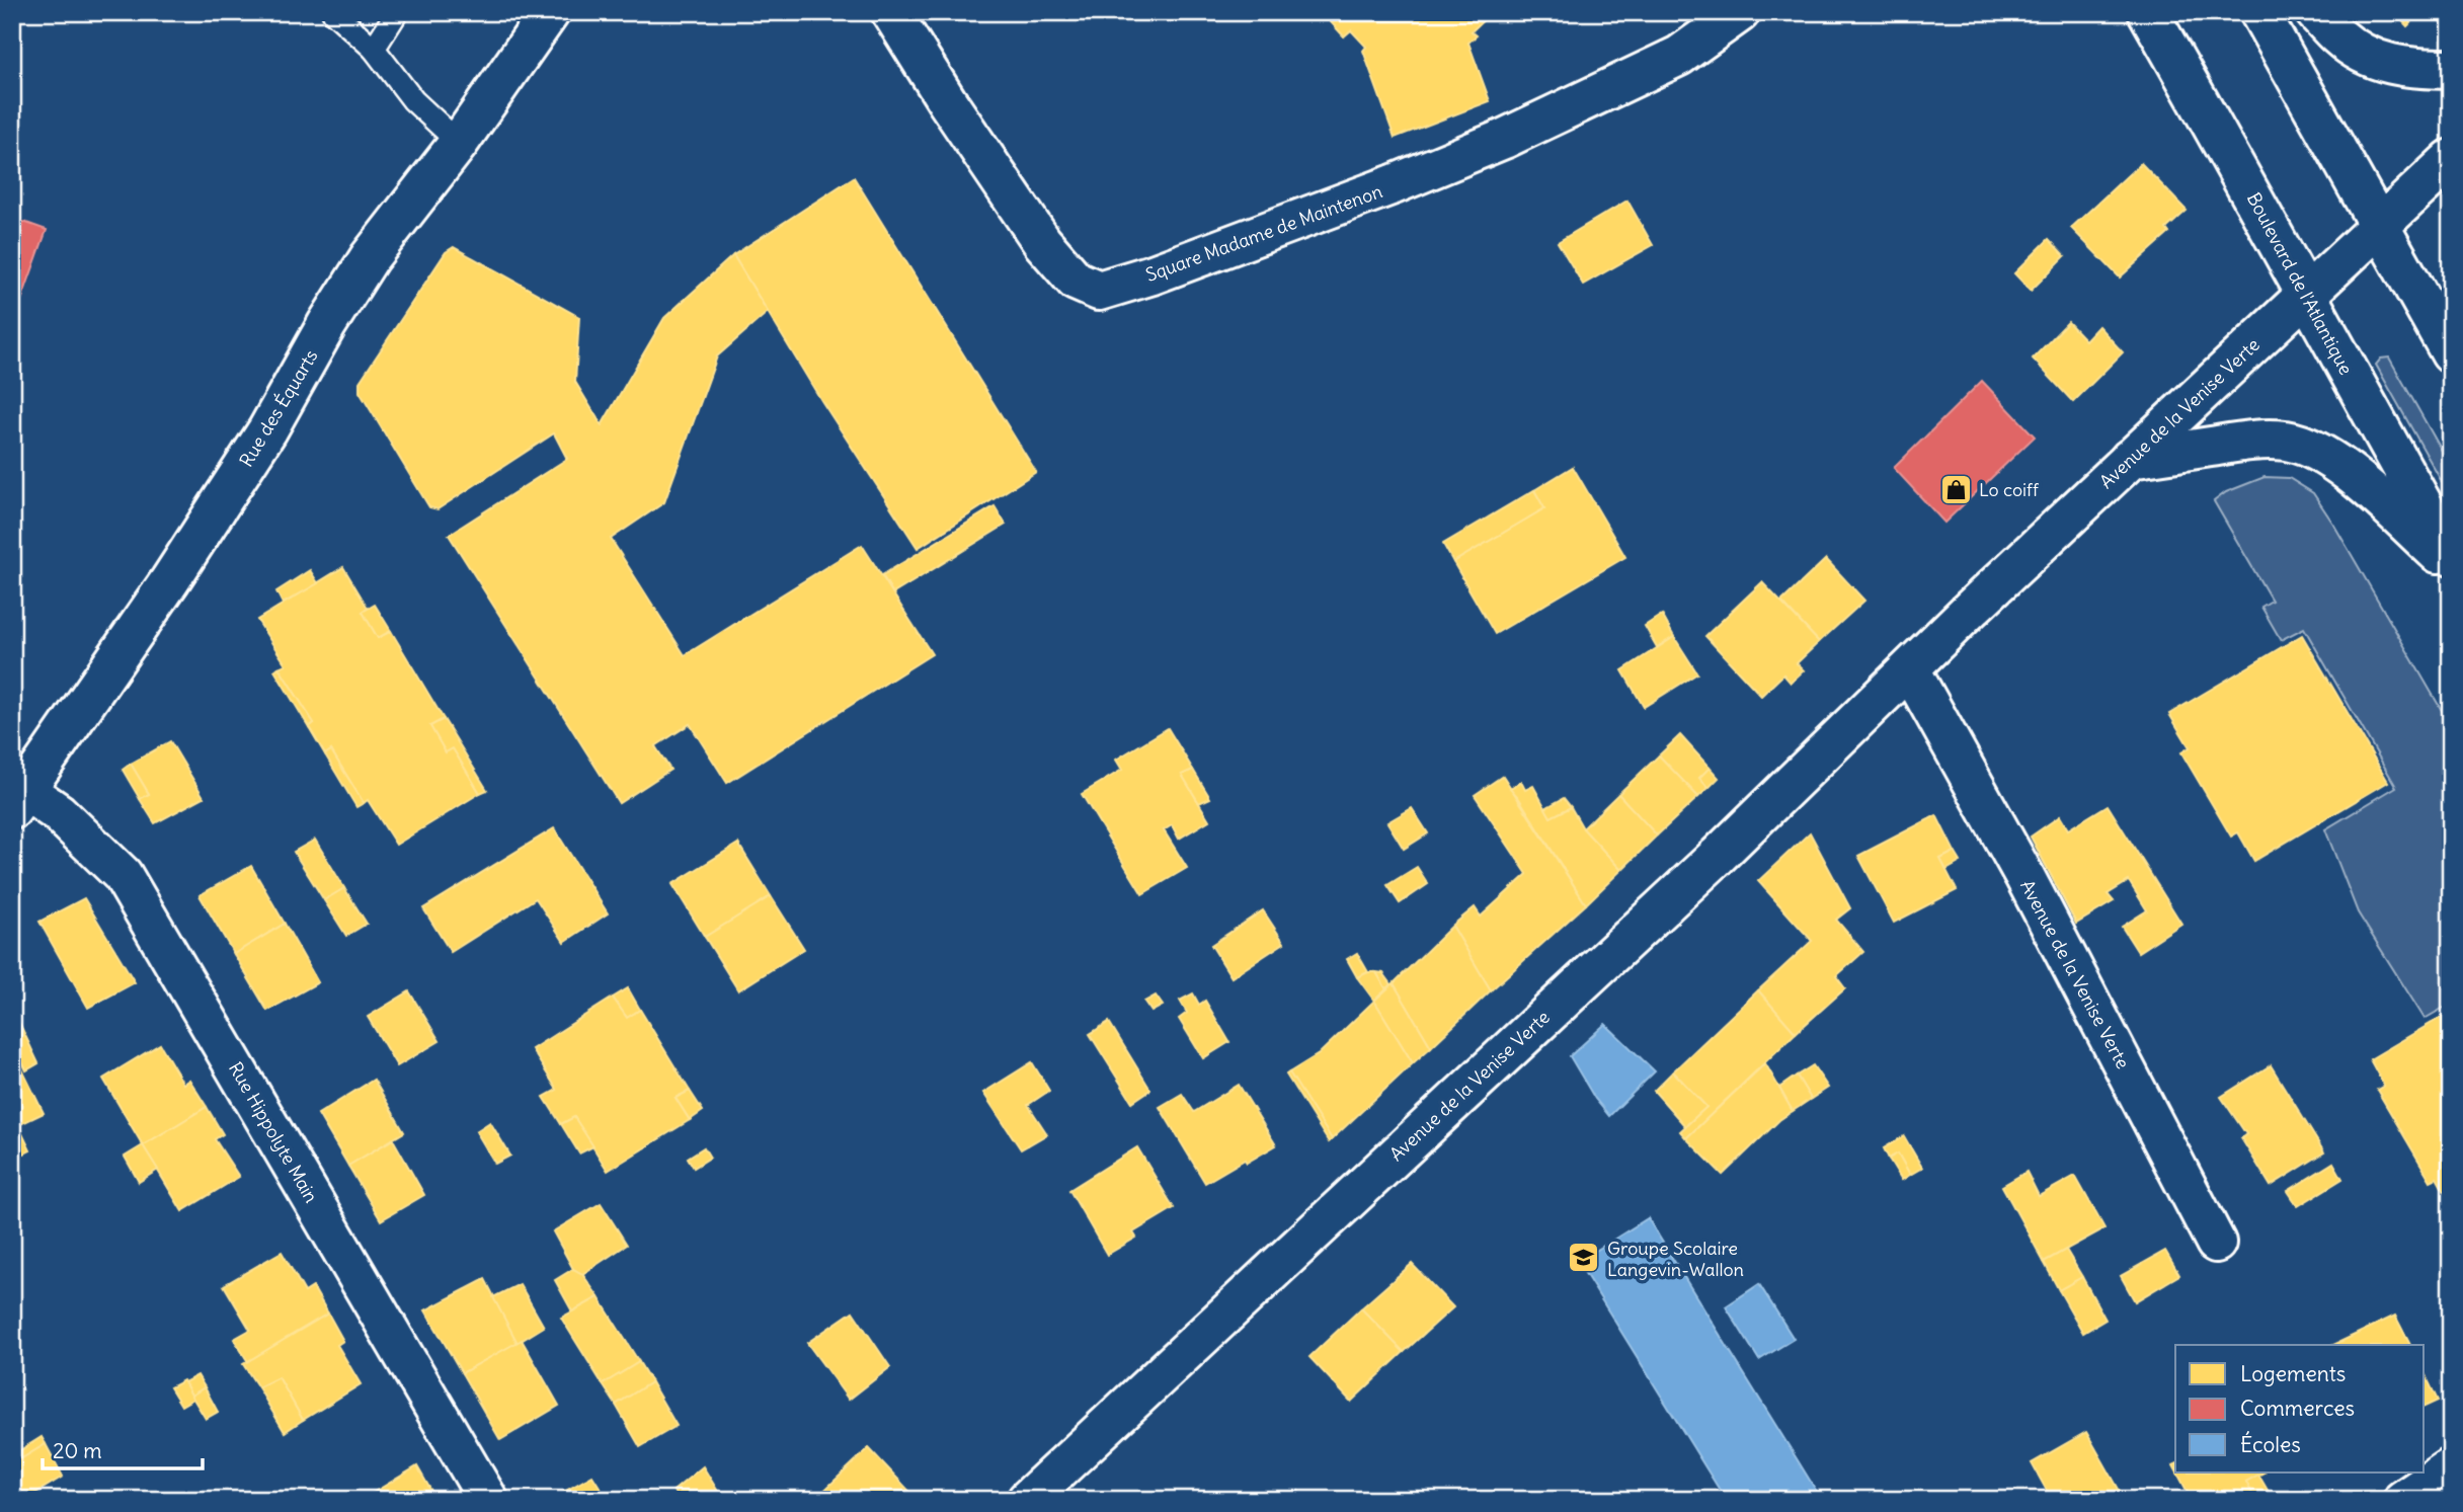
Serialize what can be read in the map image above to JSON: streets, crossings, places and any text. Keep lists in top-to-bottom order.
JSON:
{
  "streets": {
    "street": [
      "Square Madame de Maintenon",
      "Boulevard de l'Atlantique",
      "Rue des Équarts",
      "Avenue de la Venise Verte",
      "Rue Hippolyte Main"
    ]
  },
  "crossings": [
    ["Boulevard de l'Atlantique", "Avenue de la Venise Verte"],
    ["Rue des Équarts", "Rue Hippolyte Main"]
  ],
  "places": {
    "shop": ["Lo coiff"],
    "school or university": ["Groupe Scolaire Langevin-Wallon"]
  },
  "legend": ["Logements", "Commerces", "Écoles"],
  "scale_bar": "20 m"
}
